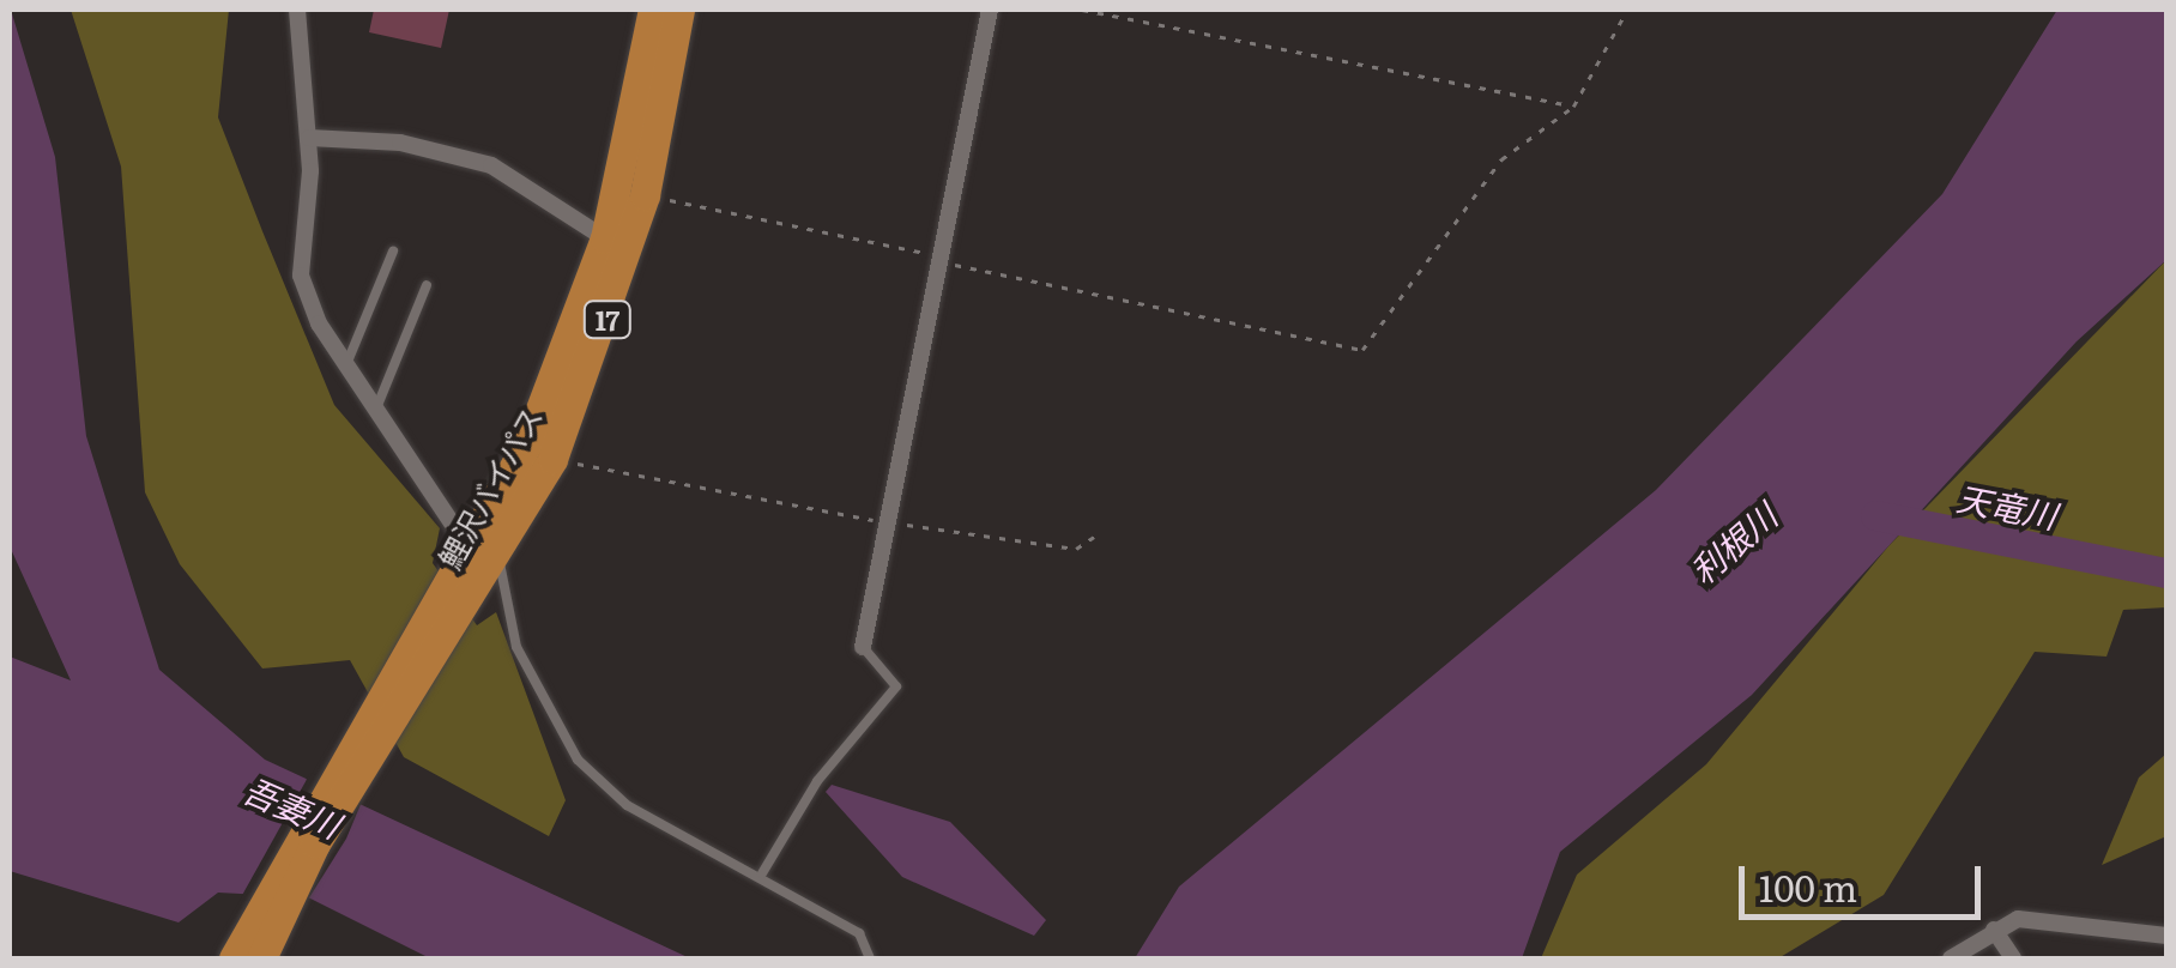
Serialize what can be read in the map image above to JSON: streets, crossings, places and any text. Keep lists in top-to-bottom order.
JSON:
{
  "streets": {
    "highway": ["17", "鯉沢バイパス"]
  },
  "water": ["天竜川", "利根川", "吾妻川"],
  "scale_bar": "100 m"
}
